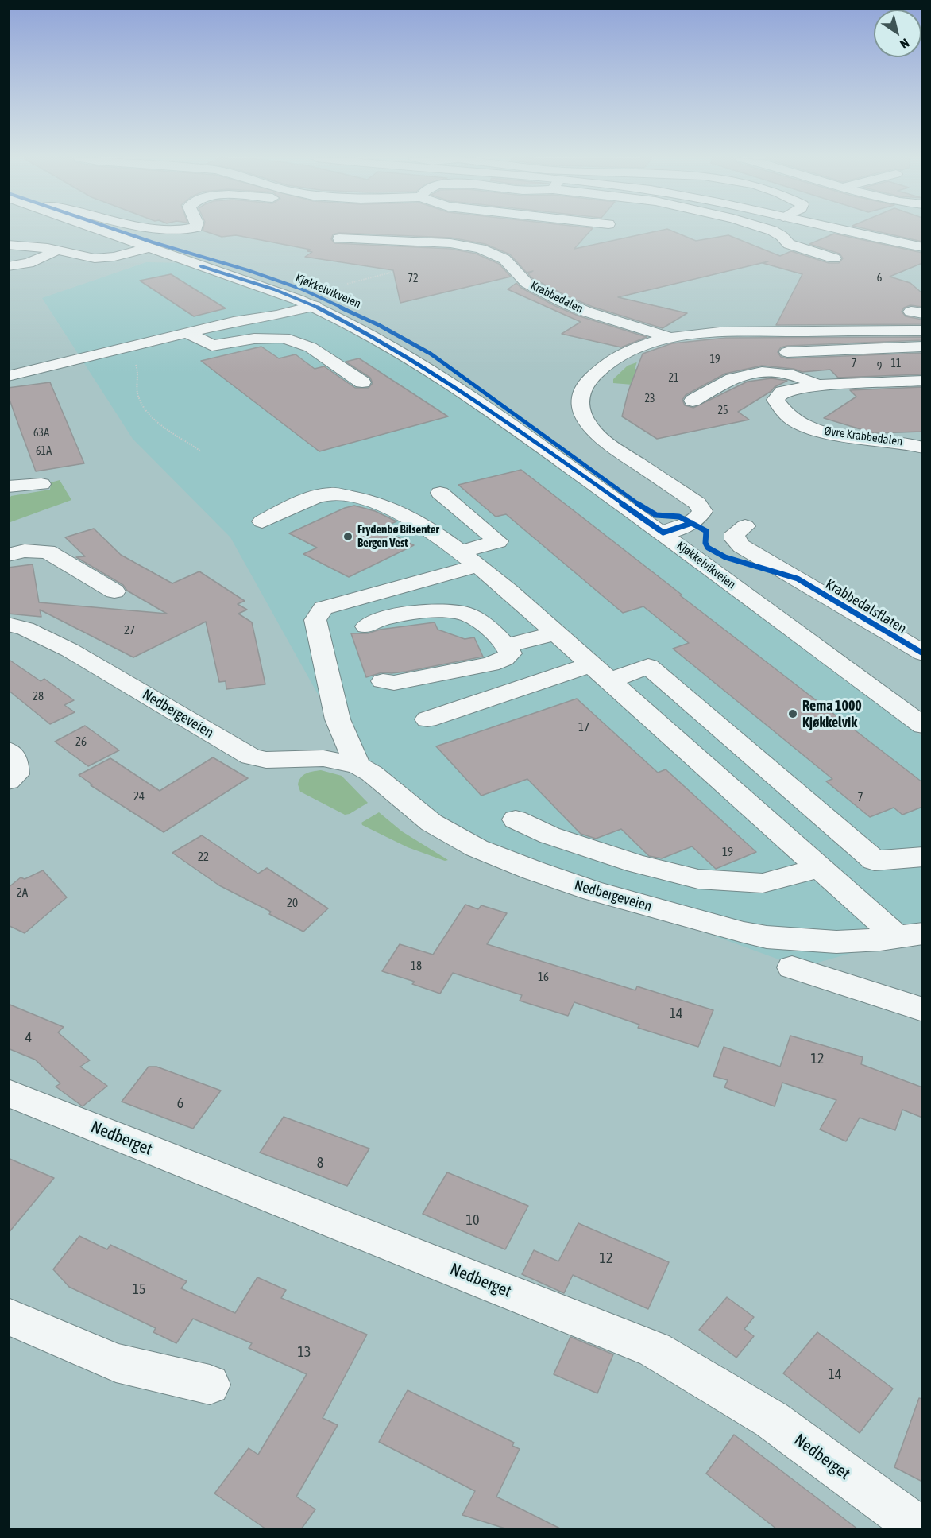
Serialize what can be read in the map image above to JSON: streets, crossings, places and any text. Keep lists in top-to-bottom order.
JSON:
{
  "streets": {
    "street": [
      "Kjøkkelvikveien",
      "Krabbedalen",
      "Øvre Krabbedalen",
      "Krabbedalsflaten",
      "Nedbergeveien",
      "Nedberget"
    ]
  },
  "crossings": [
    ["Kjøkkelvikveien", "Krabbedalen"]
  ],
  "places": ["Frydenbø Bilsenter Bergen Vest", "Rema 1000 Kjøkkelvik"],
  "house_numbers": [
    "6",
    "72",
    "19",
    "7",
    "11",
    "9",
    "21",
    "23",
    "25",
    "63A",
    "61A",
    "27",
    "28",
    "17",
    "26",
    "24",
    "7",
    "19",
    "22",
    "2A",
    "20",
    "18",
    "16",
    "14",
    "4",
    "12",
    "6",
    "8",
    "10",
    "12",
    "15",
    "13",
    "14"
  ],
  "north": "bottom right"
}
